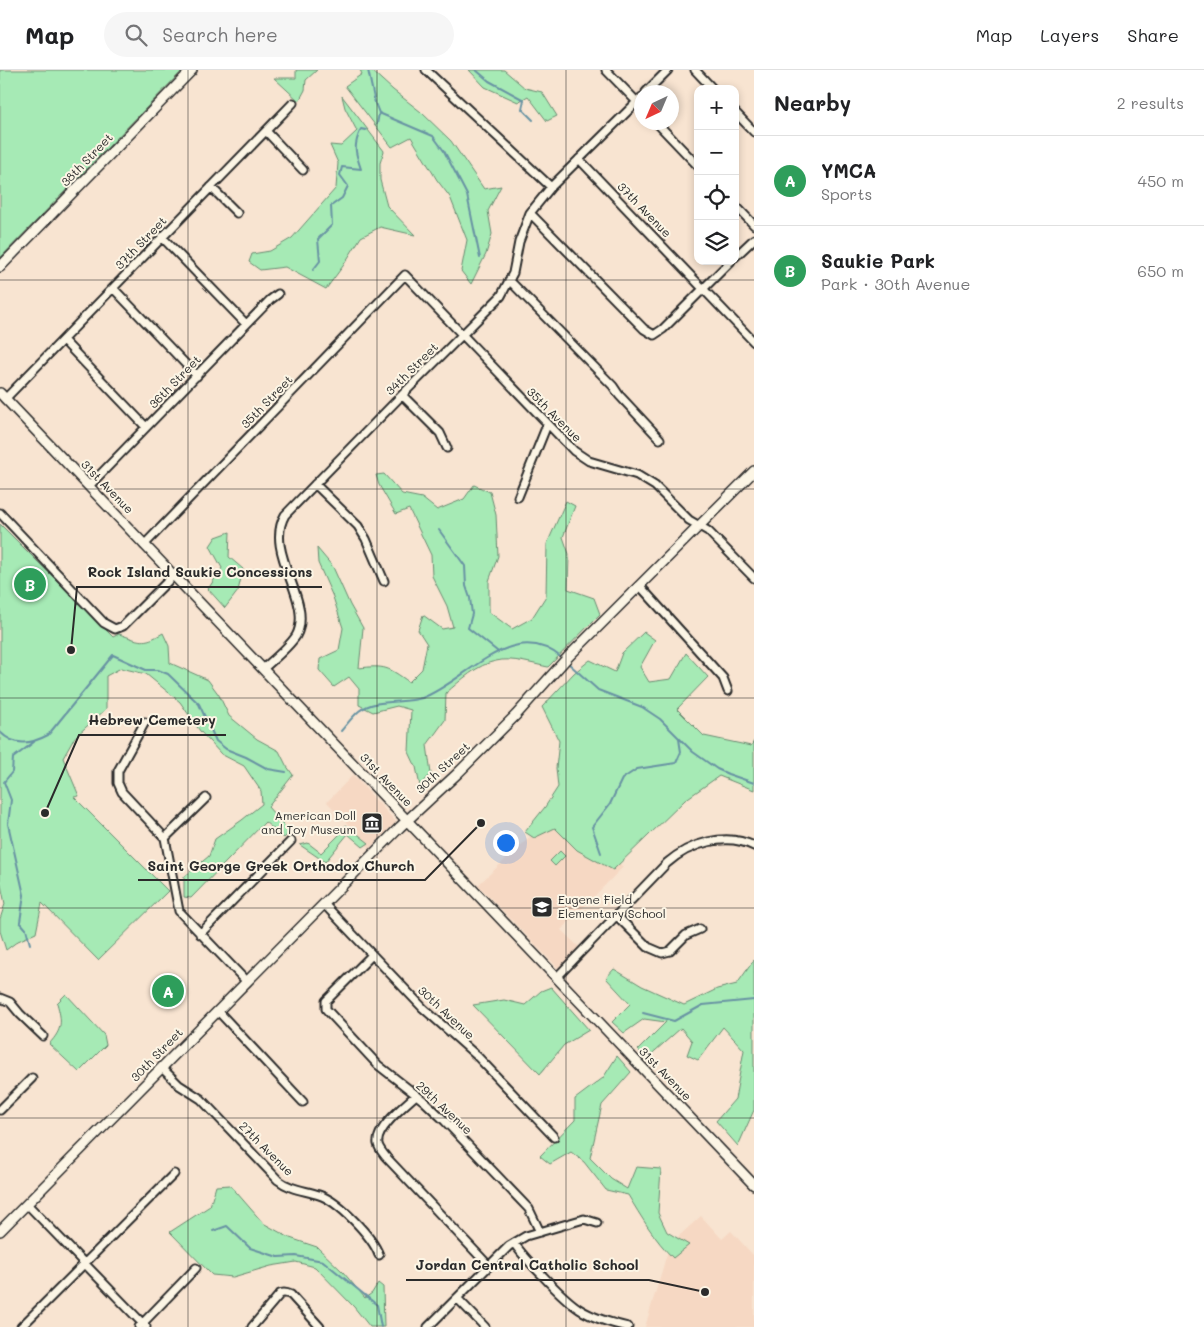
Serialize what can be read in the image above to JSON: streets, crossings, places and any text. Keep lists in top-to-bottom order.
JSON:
{
  "streets": {
    "street": [
      "38th Street",
      "37th Avenue",
      "37th Street",
      "34th Street",
      "36th Street",
      "35th Street",
      "35th Avenue",
      "31st Avenue",
      "30th Street",
      "30th Avenue",
      "29th Avenue",
      "27th Avenue"
    ]
  },
  "crossings": [
    ["37th Avenue", "34th Street"],
    ["37th Street", "31st Avenue"],
    ["34th Street", "35th Avenue"],
    ["34th Street", "31st Avenue"],
    ["36th Street", "31st Avenue"],
    ["35th Street", "35th Avenue"],
    ["35th Street", "31st Avenue"],
    ["35th Avenue", "30th Street"],
    ["31st Avenue", "30th Street"],
    ["30th Street", "30th Avenue"],
    ["30th Street", "27th Avenue"],
    ["30th Avenue", "29th Avenue"]
  ],
  "places": {
    "other": [
      "Rock Island Saukie Concessions",
      "Hebrew Cemetery",
      "Saint George Greek Orthodox Church",
      "Jordan Central Catholic School"
    ],
    "museum": ["American Doll and Toy Museum"],
    "school or university": ["Eugene Field Elementary School"]
  },
  "north": "bottom left",
  "page": {
    "header": "Map",
    "search": "Search here",
    "nav": ["Map", "Layers", "Share"],
    "heading": ["Nearby", "2 results"],
    "map_buttons": ["+", "−"],
    "list": [
      {
        "mark": "A",
        "name": "YMCA",
        "note": "Sports",
        "value": "450 m"
      },
      {
        "mark": "B",
        "name": "Saukie Park",
        "note": "Park · 30th Avenue",
        "value": "650 m"
      }
    ],
    "pins": ["B", "A"]
  }
}
